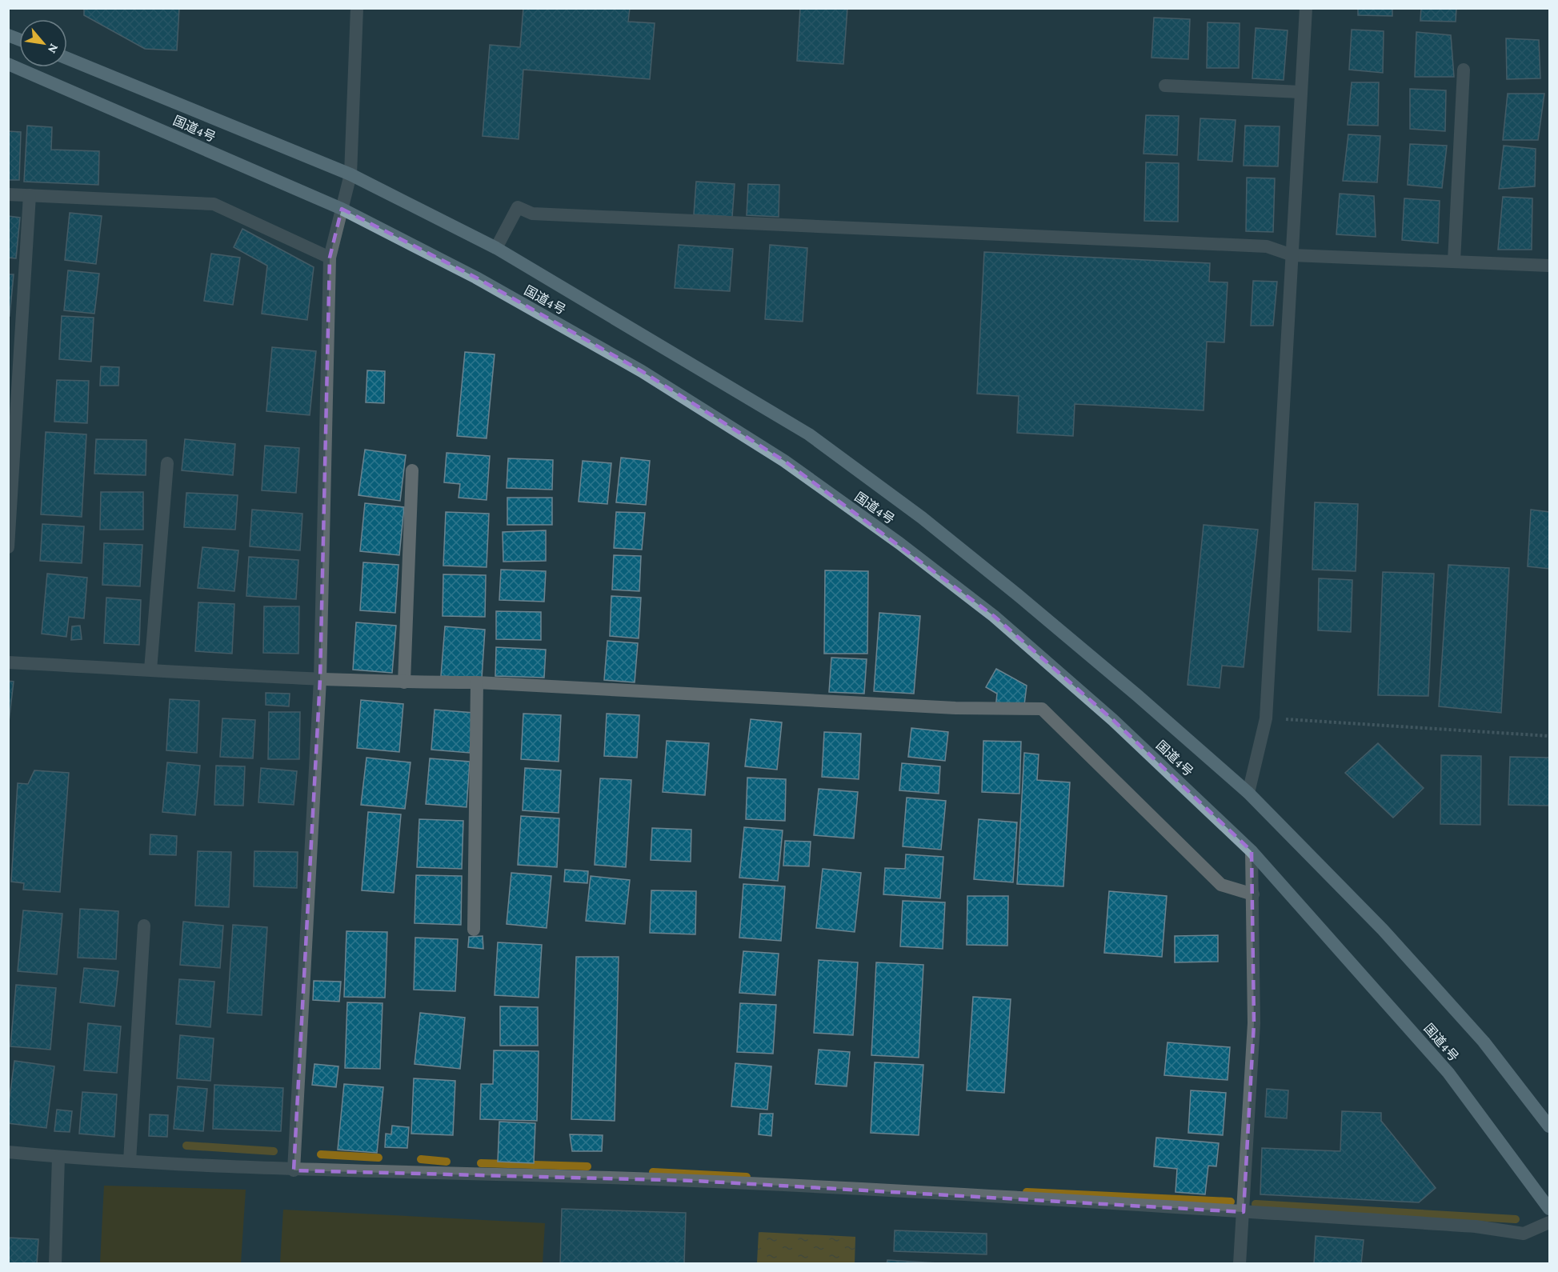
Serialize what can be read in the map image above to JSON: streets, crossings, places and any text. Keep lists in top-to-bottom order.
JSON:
{
  "streets": {
    "highway": ["国道4号"]
  },
  "north": "bottom right"
}
